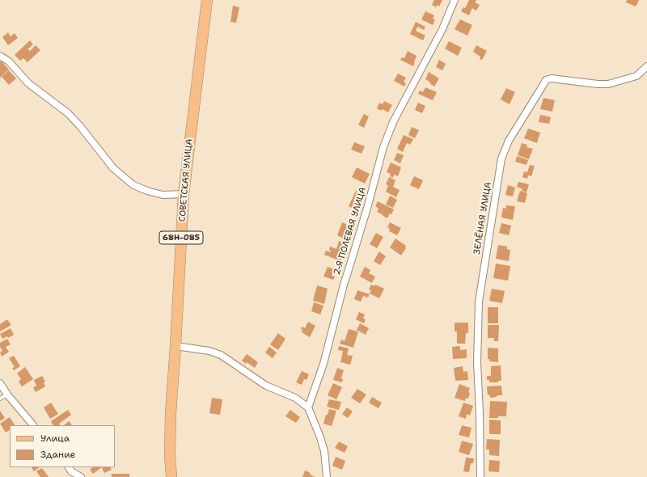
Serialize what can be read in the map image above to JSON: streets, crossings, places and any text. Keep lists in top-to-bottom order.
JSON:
{
  "streets": {
    "main road": ["СОВЕТСКАЯ УЛИЦА", "68Н-085"],
    "street": ["ЗЕЛЁНАЯ УЛИЦА", "2-Я ПОЛЕВАЯ УЛИЦА"]
  },
  "legend": ["Улица", "Здание"]
}
